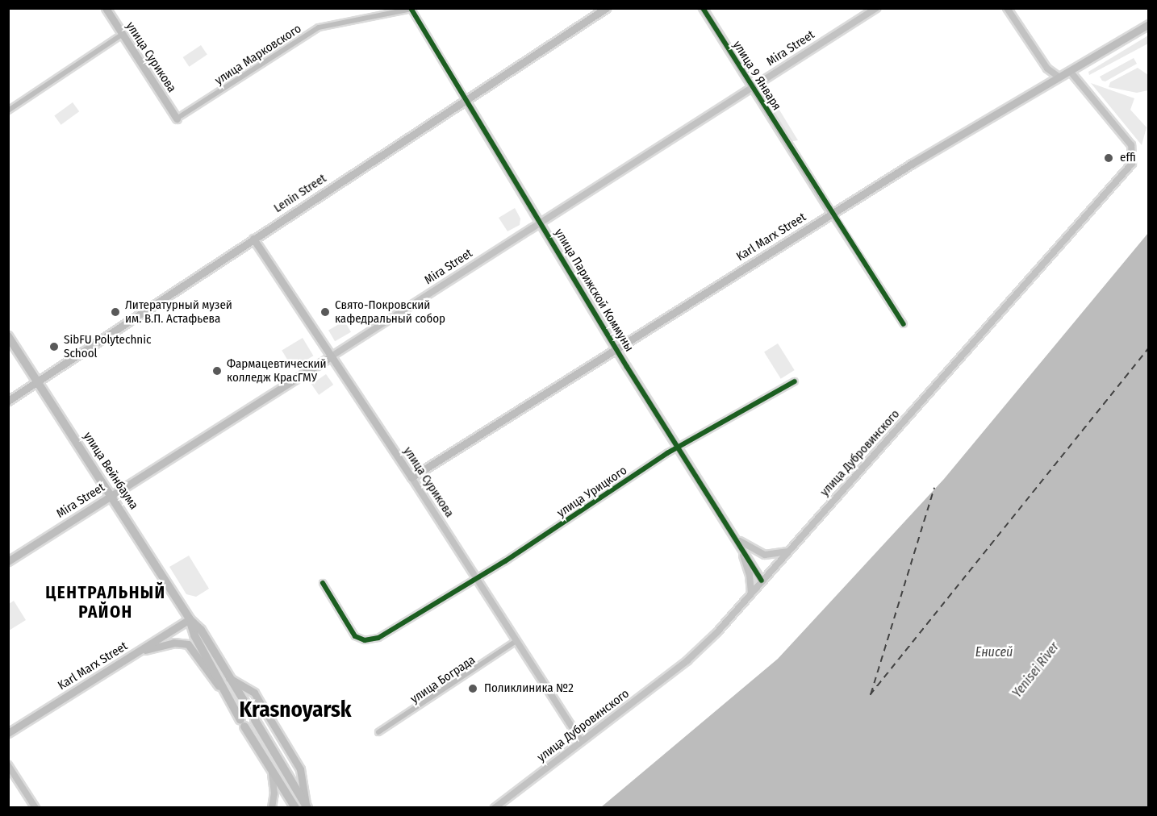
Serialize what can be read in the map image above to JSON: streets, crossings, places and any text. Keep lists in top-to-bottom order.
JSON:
{
  "streets": {
    "highway": ["улица Вейнбаума"],
    "main road": [
      "Mira Street",
      "улица Сурикова",
      "улица 9 Января",
      "Lenin Street",
      "Karl Marx Street",
      "улица Парижской Коммуны",
      "улица Дубровинского"
    ],
    "street": ["улица Марковского", "улица Урицкого", "улица Бограда"]
  },
  "crossings": [
    ["Mira Street", "улица Сурикова"],
    ["Mira Street", "улица 9 Января"],
    ["Mira Street", "улица Парижской Коммуны"],
    ["Mira Street", "улица Вейнбаума"],
    ["улица Марковского", "улица Сурикова"],
    ["улица Марковского", "улица Парижской Коммуны"],
    ["улица Сурикова", "Lenin Street"],
    ["улица Сурикова", "Karl Marx Street"],
    ["улица Сурикова", "улица Дубровинского"],
    ["улица Сурикова", "улица Урицкого"],
    ["улица Сурикова", "улица Бограда"],
    ["улица 9 Января", "Karl Marx Street"],
    ["Lenin Street", "улица Парижской Коммуны"],
    ["Lenin Street", "улица Вейнбаума"],
    ["Karl Marx Street", "улица Парижской Коммуны"],
    ["Karl Marx Street", "улица Дубровинского"],
    ["Karl Marx Street", "улица Вейнбаума"],
    ["улица Парижской Коммуны", "улица Дубровинского"],
    ["улица Парижской Коммуны", "улица Урицкого"]
  ],
  "districts": ["ЦЕНТРАЛЬНЫЙ РАЙОН", "Krasnoyarsk"],
  "water": ["Енисей", "Yenisei River"],
  "places": [
    "effi",
    "Литературный музей им. В.П. Астафьева",
    "Свято-Покровский кафедральный собор",
    "SibFU Polytechnic School",
    "Фармацевтический колледж КрасГМУ",
    "Поликлиника №2"
  ]
}
